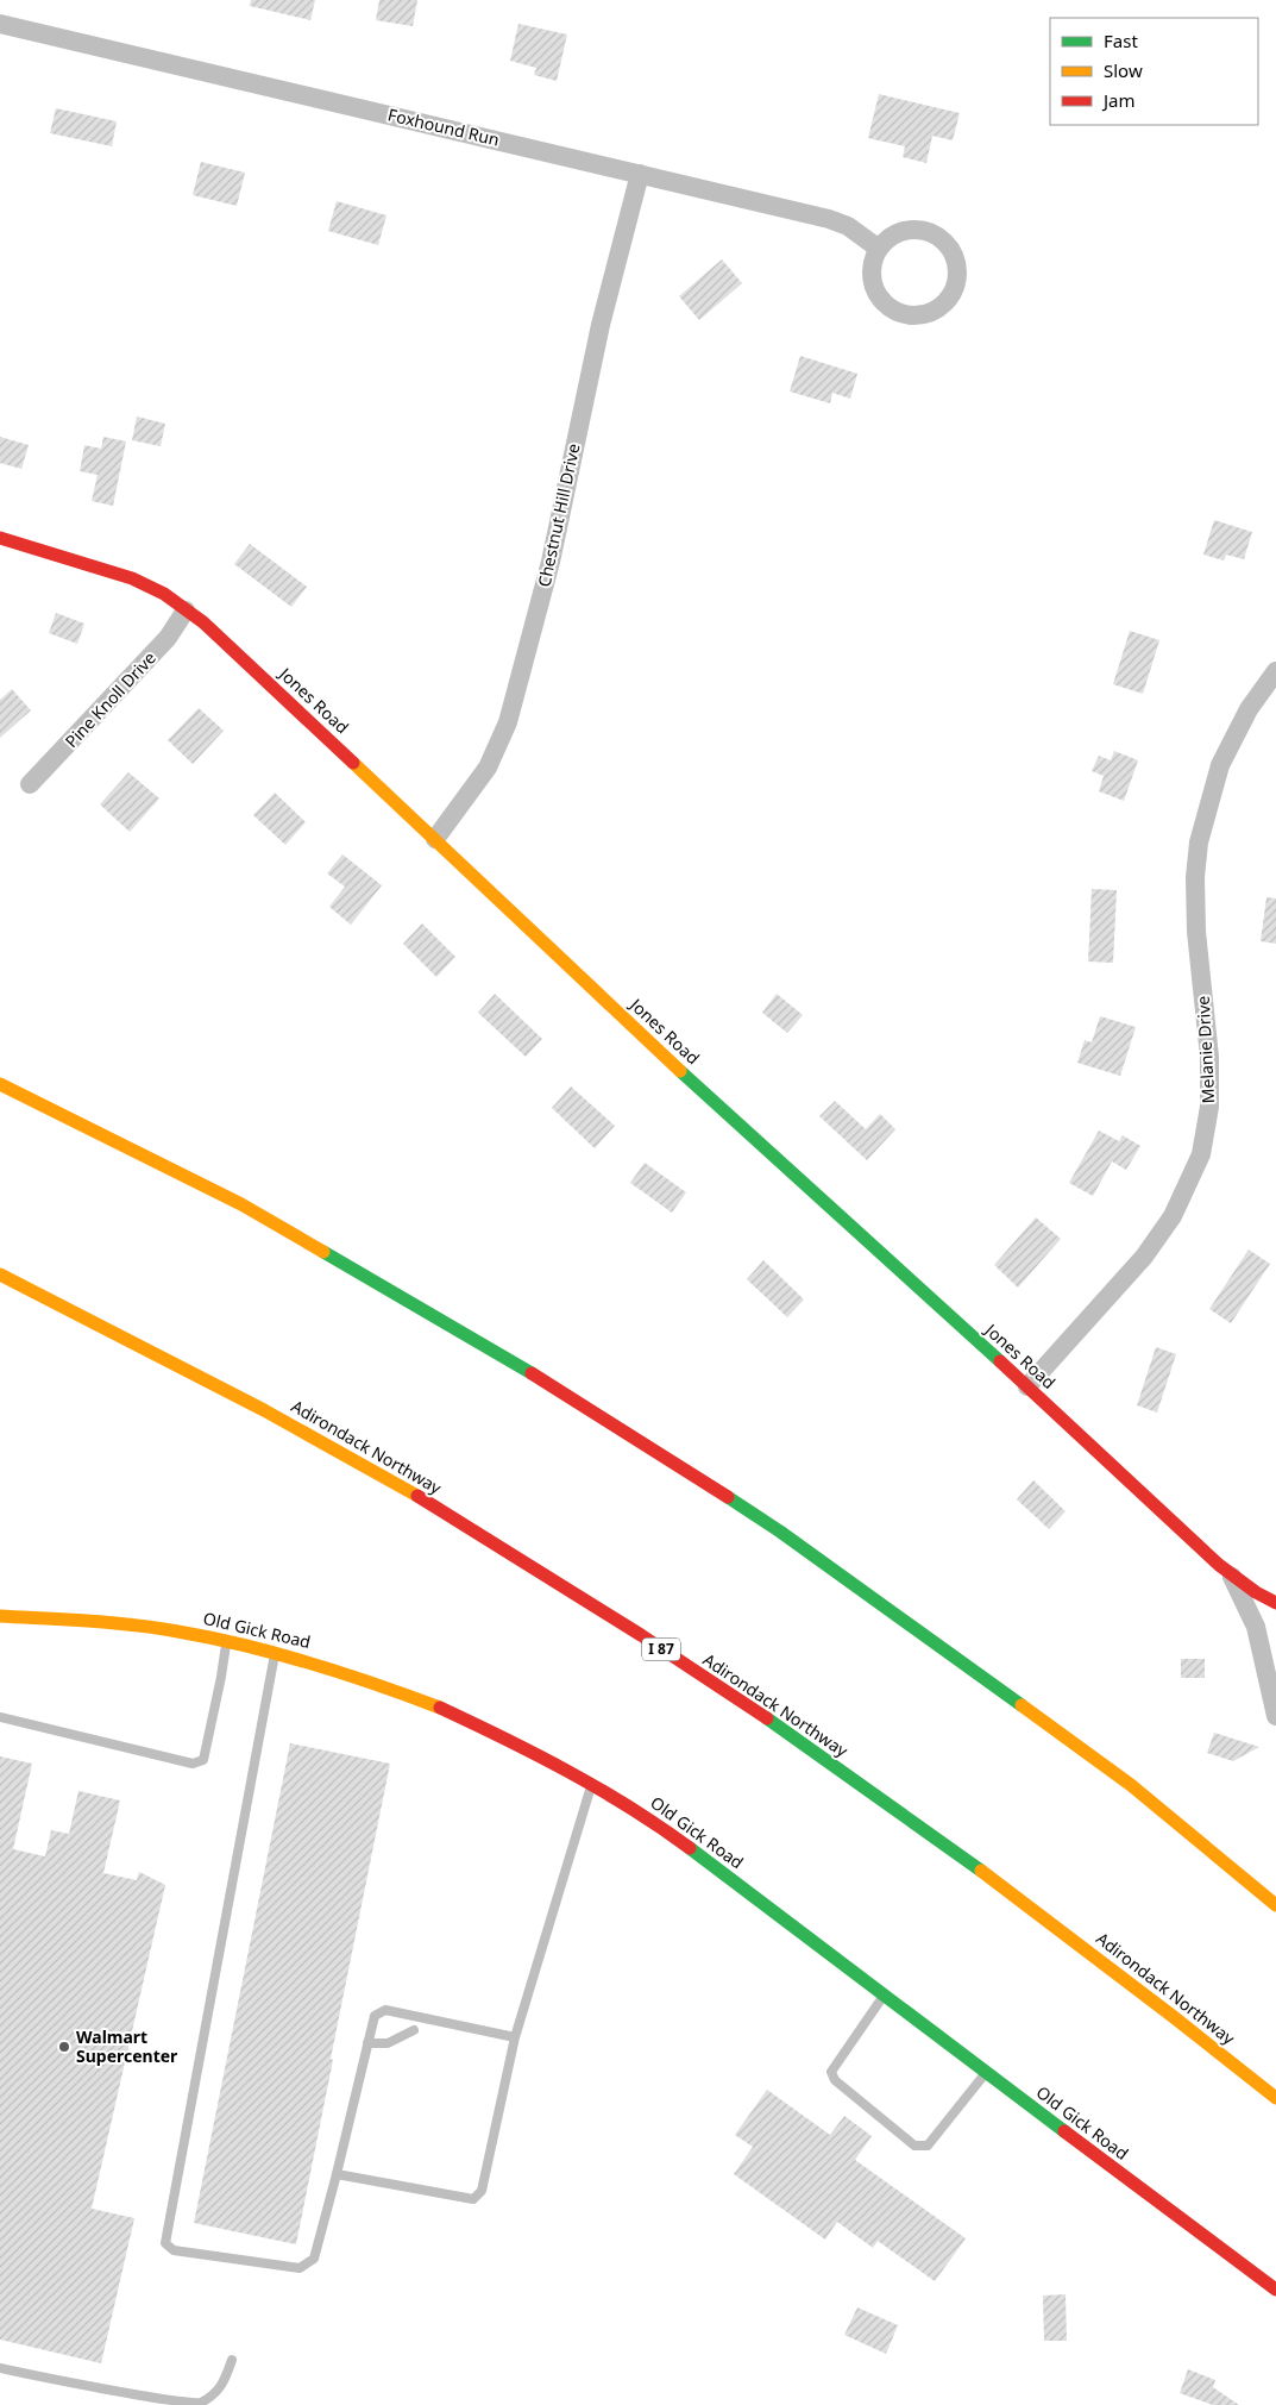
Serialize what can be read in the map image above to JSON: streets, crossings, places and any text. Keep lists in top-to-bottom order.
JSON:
{
  "streets": {
    "main road": [
      "Jones Road",
      "Adirondack Northway",
      "Old Gick Road",
      "I 87"
    ],
    "street": [
      "Foxhound Run",
      "Chestnut Hill Drive",
      "Pine Knoll Drive",
      "Melanie Drive"
    ]
  },
  "crossings": [
    ["Foxhound Run", "Chestnut Hill Drive"],
    ["Chestnut Hill Drive", "Jones Road"],
    ["Pine Knoll Drive", "Jones Road"],
    ["Jones Road", "Melanie Drive"]
  ],
  "places": ["Walmart Supercenter"],
  "legend": ["Fast", "Slow", "Jam"]
}
